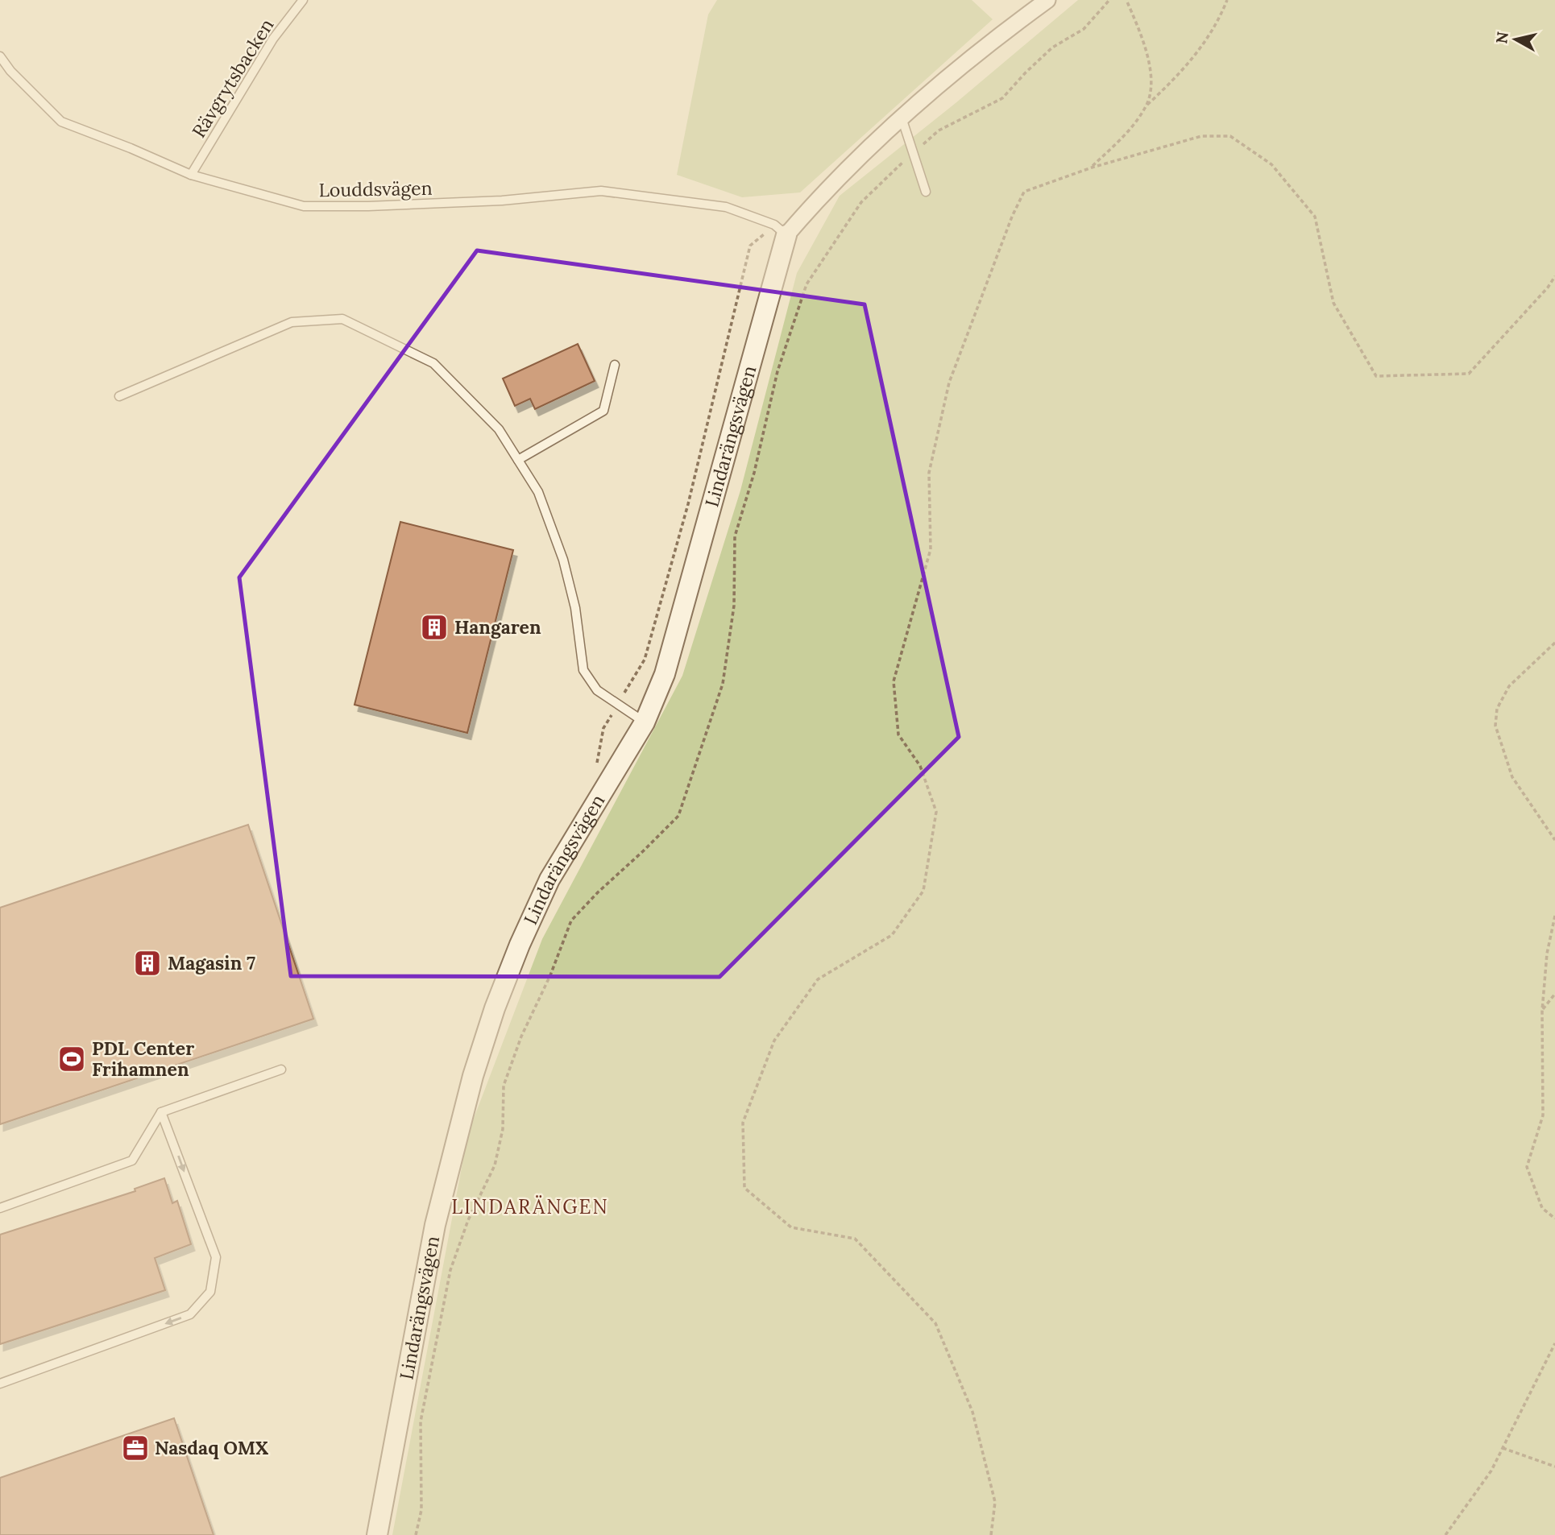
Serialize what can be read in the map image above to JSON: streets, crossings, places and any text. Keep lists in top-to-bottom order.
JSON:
{
  "streets": {
    "street": ["Lindarängsvägen"],
    "lane": ["Rävgrytsbacken", "Louddsvägen"]
  },
  "crossings": [
    ["Rävgrytsbacken", "Louddsvägen"],
    ["Louddsvägen", "Lindarängsvägen"]
  ],
  "districts": ["LINDARÄNGEN"],
  "places": {
    "building": ["Hangaren", "Magasin 7"],
    "sports": ["PDL Center Frihamnen"],
    "office": ["Nasdaq OMX"]
  },
  "north": "left"
}
